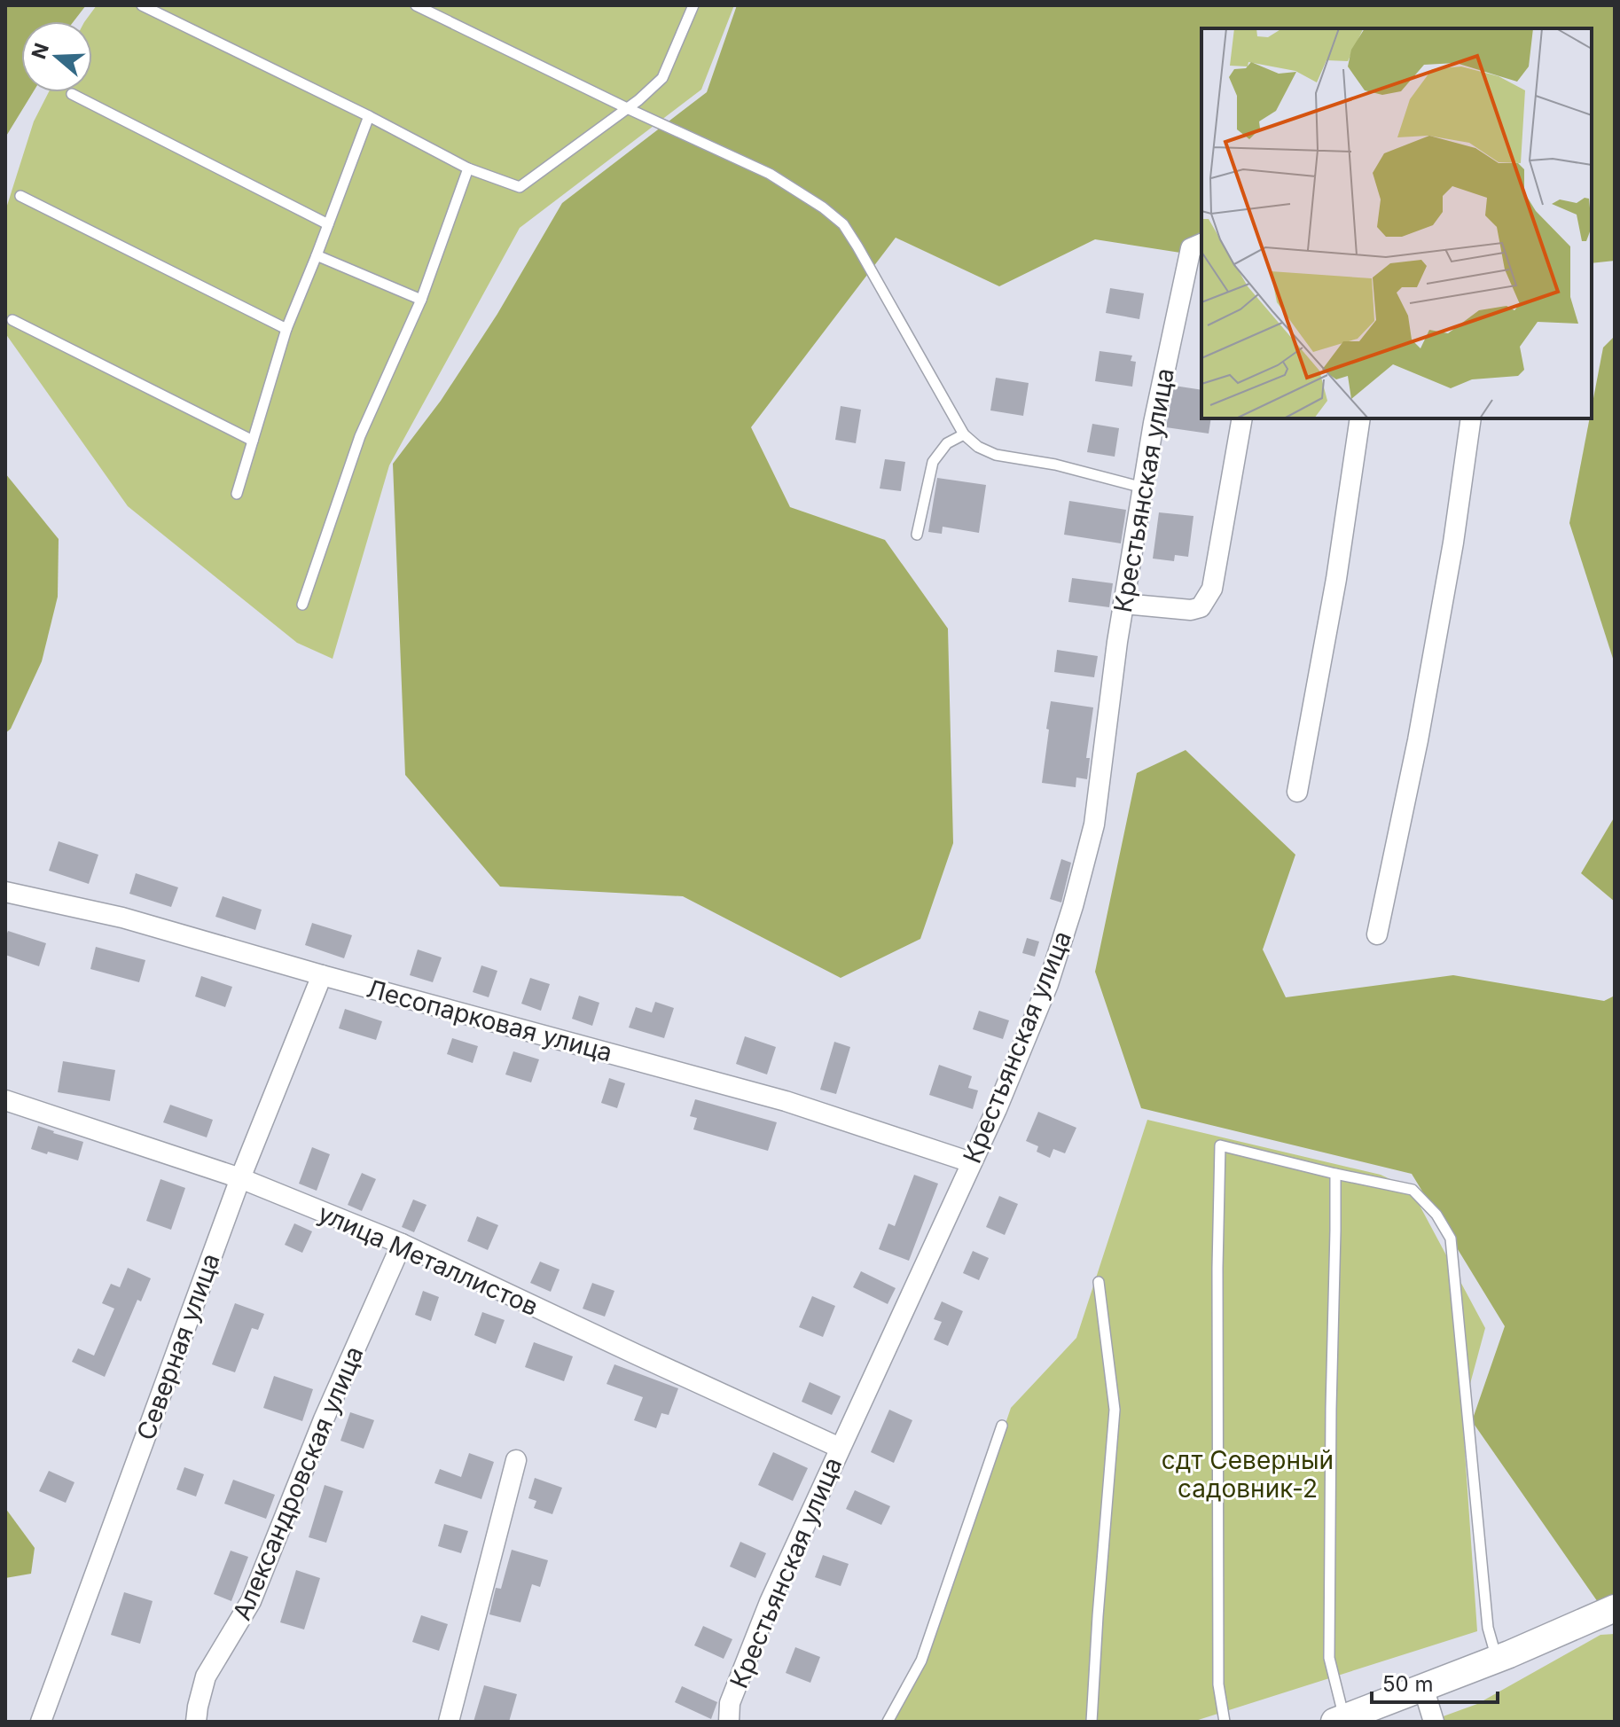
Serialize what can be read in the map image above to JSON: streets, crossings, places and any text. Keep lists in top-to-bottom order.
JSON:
{
  "streets": {
    "street": [
      "Крестьянская улица",
      "Лесопарковая улица",
      "улица Металлистов",
      "Северная улица",
      "Александровская улица"
    ]
  },
  "crossings": [
    ["Крестьянская улица", "Лесопарковая улица"],
    ["Крестьянская улица", "улица Металлистов"],
    ["Лесопарковая улица", "Северная улица"],
    ["улица Металлистов", "Северная улица"],
    ["улица Металлистов", "Александровская улица"]
  ],
  "parks": ["сдт Северный садовник-2"],
  "scale_bar": "50 m",
  "north": "left"
}
